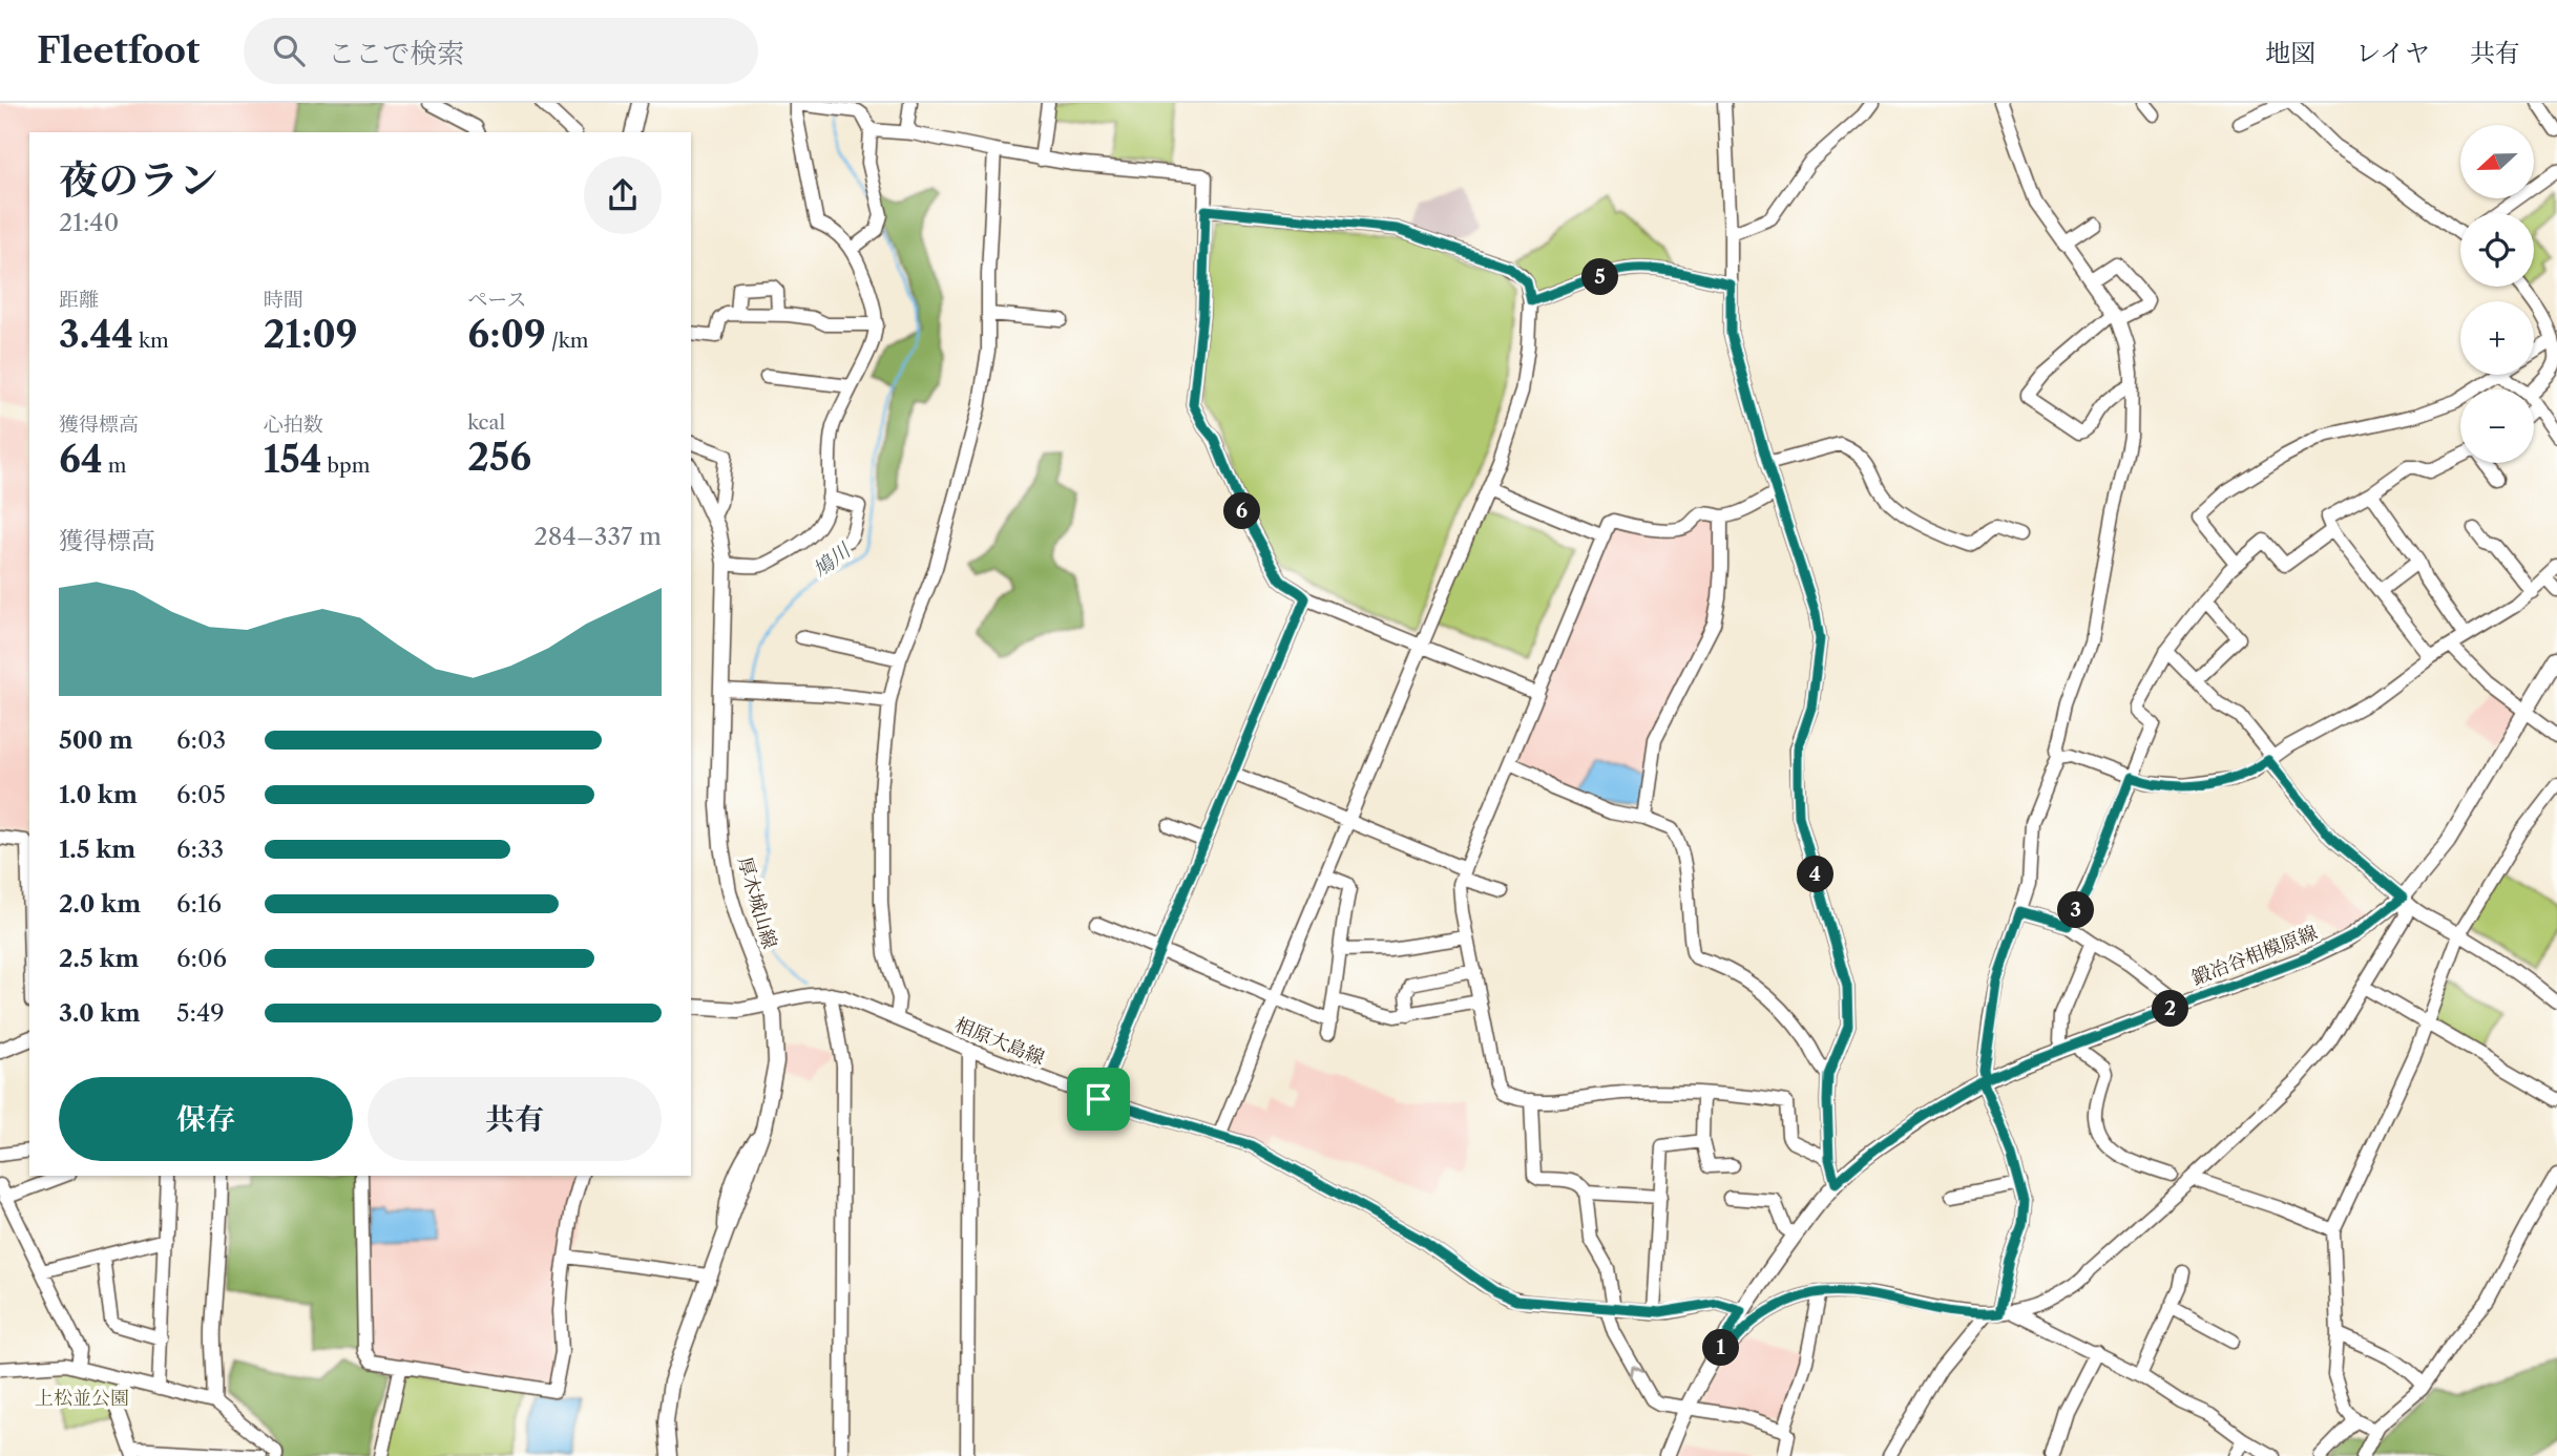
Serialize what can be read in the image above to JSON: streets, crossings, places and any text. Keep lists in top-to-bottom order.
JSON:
{
  "streets": {
    "main road": ["厚木城山線", "鍛冶谷相模原線"],
    "street": ["相原大島線"]
  },
  "crossings": [
    ["厚木城山線", "相原大島線"],
    ["鍛冶谷相模原線", "相原大島線"]
  ],
  "water": ["鳩川"],
  "parks": ["上松並公園"],
  "north": "left",
  "page": {
    "header": "Fleetfoot",
    "search": "ここで検索",
    "nav": ["地図", "レイヤ", "共有"],
    "map_buttons": ["+", "−"],
    "heading": ["夜のラン", "21:40"],
    "stats": [
      ["距離", "3.44 km"],
      ["時間", "21:09"],
      ["ペース", "6:09 /km"],
      ["獲得標高", "64 m"],
      ["心拍数", "154 bpm"],
      ["kcal", "256"]
    ],
    "pins": [
      "5",
      "6",
      "4",
      "3",
      "2",
      "1"
    ],
    "chart": ["獲得標高", "284–337 m"],
    "list": [
      {
        "name": "500 m",
        "note": "6:03"
      },
      {
        "name": "1.0 km",
        "note": "6:05"
      },
      {
        "name": "1.5 km",
        "note": "6:33"
      },
      {
        "name": "2.0 km",
        "note": "6:16"
      },
      {
        "name": "2.5 km",
        "note": "6:06"
      },
      {
        "name": "3.0 km",
        "note": "5:49"
      }
    ],
    "buttons": ["保存", "共有"]
  }
}
